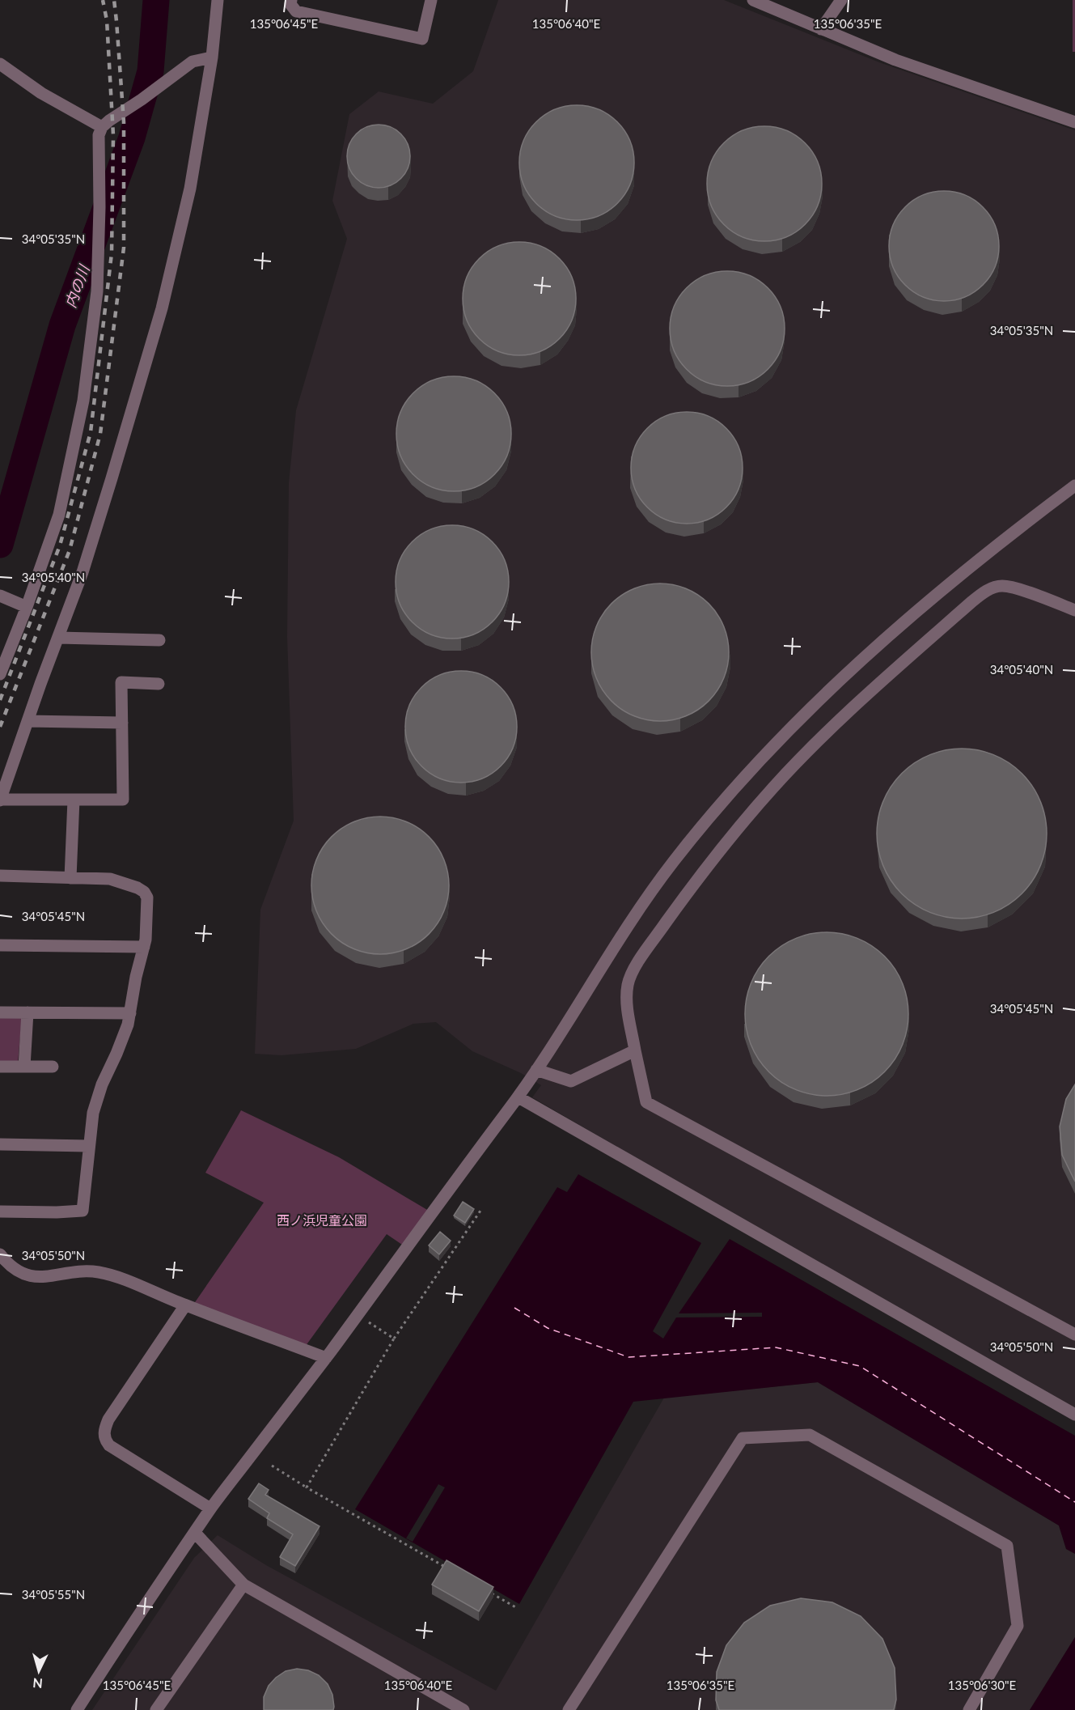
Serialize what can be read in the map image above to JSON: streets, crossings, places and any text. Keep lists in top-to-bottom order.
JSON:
{
  "water": ["内の川"],
  "parks": ["西ノ浜児童公園"],
  "north": "bottom",
  "coordinates": [
    "135°06'45\"E",
    "135°06'40\"E",
    "135°06'35\"E",
    "34°05'35\"N",
    "34°05'40\"N",
    "34°05'45\"N",
    "34°05'50\"N",
    "34°05'55\"N",
    "135°06'30\"E"
  ]
}
